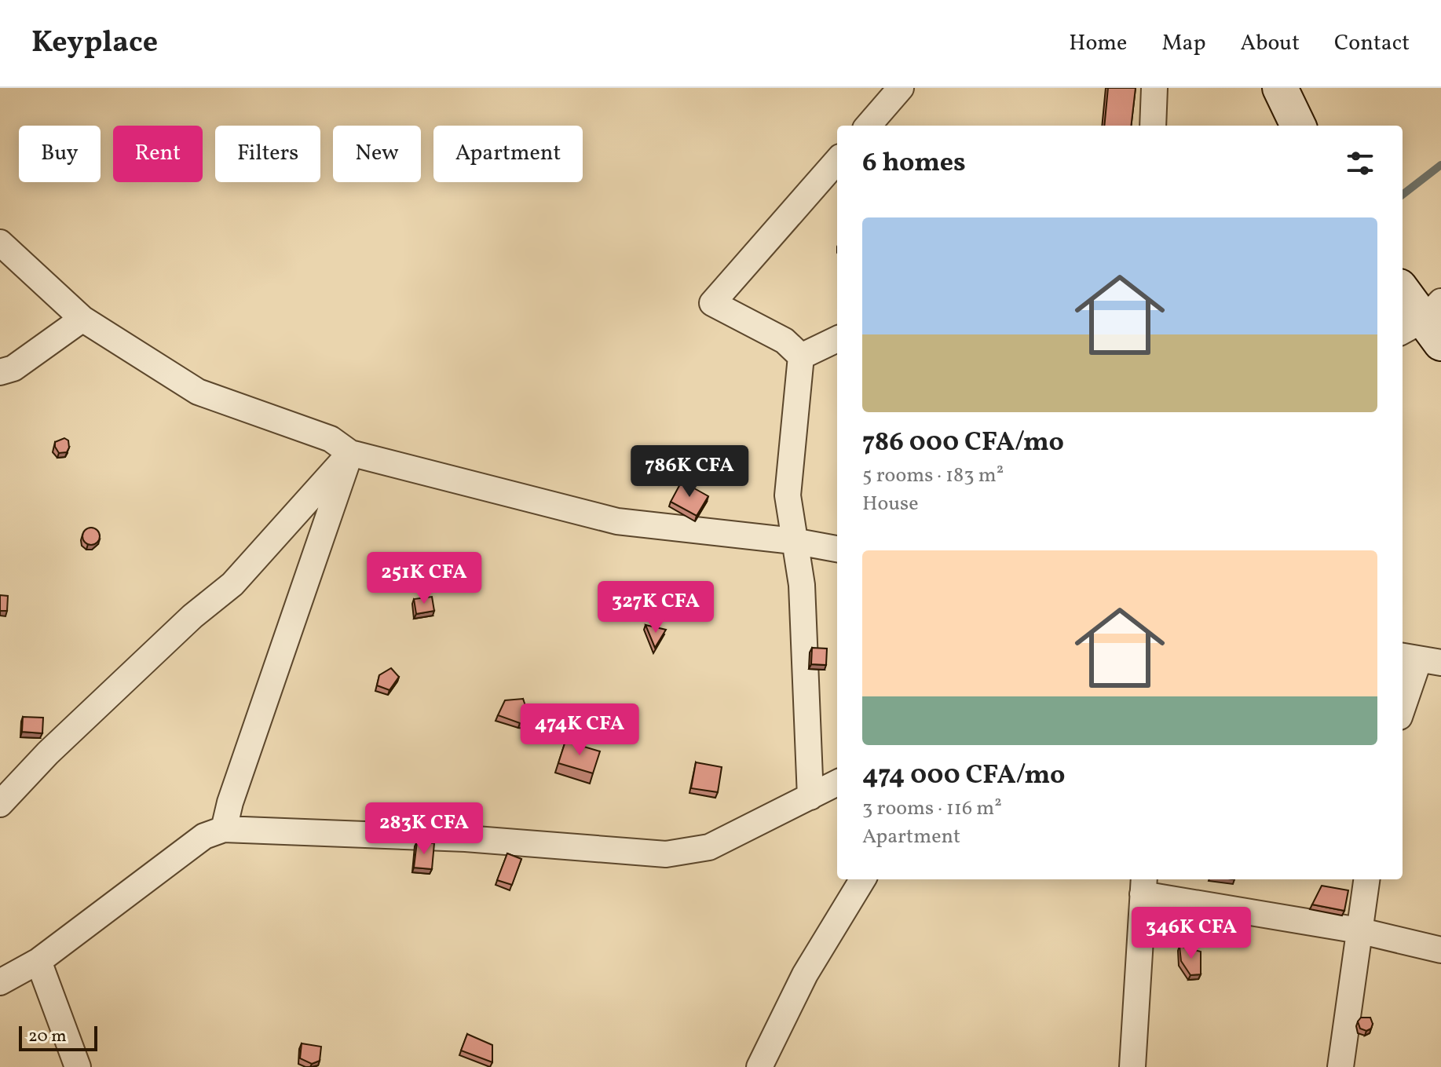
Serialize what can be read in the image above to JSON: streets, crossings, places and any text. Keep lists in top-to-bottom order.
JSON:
{
  "scale_bar": "20 m",
  "page": {
    "header": "Keyplace",
    "nav": [
      "Home",
      "Map",
      "About",
      "Contact"
    ],
    "chip": [
      "Buy",
      "Rent",
      "Filters",
      "New",
      "Apartment"
    ],
    "heading": "6 homes",
    "list": [
      {
        "name": "786 000 CFA/mo",
        "note": "5 rooms · 183 m² · House"
      },
      {
        "name": "474 000 CFA/mo",
        "note": "3 rooms · 116 m² · Apartment"
      }
    ],
    "price": [
      "786K CFA",
      "251K CFA",
      "327K CFA",
      "474K CFA",
      "283K CFA",
      "346K CFA"
    ],
    "scale": "20 m"
  }
}
